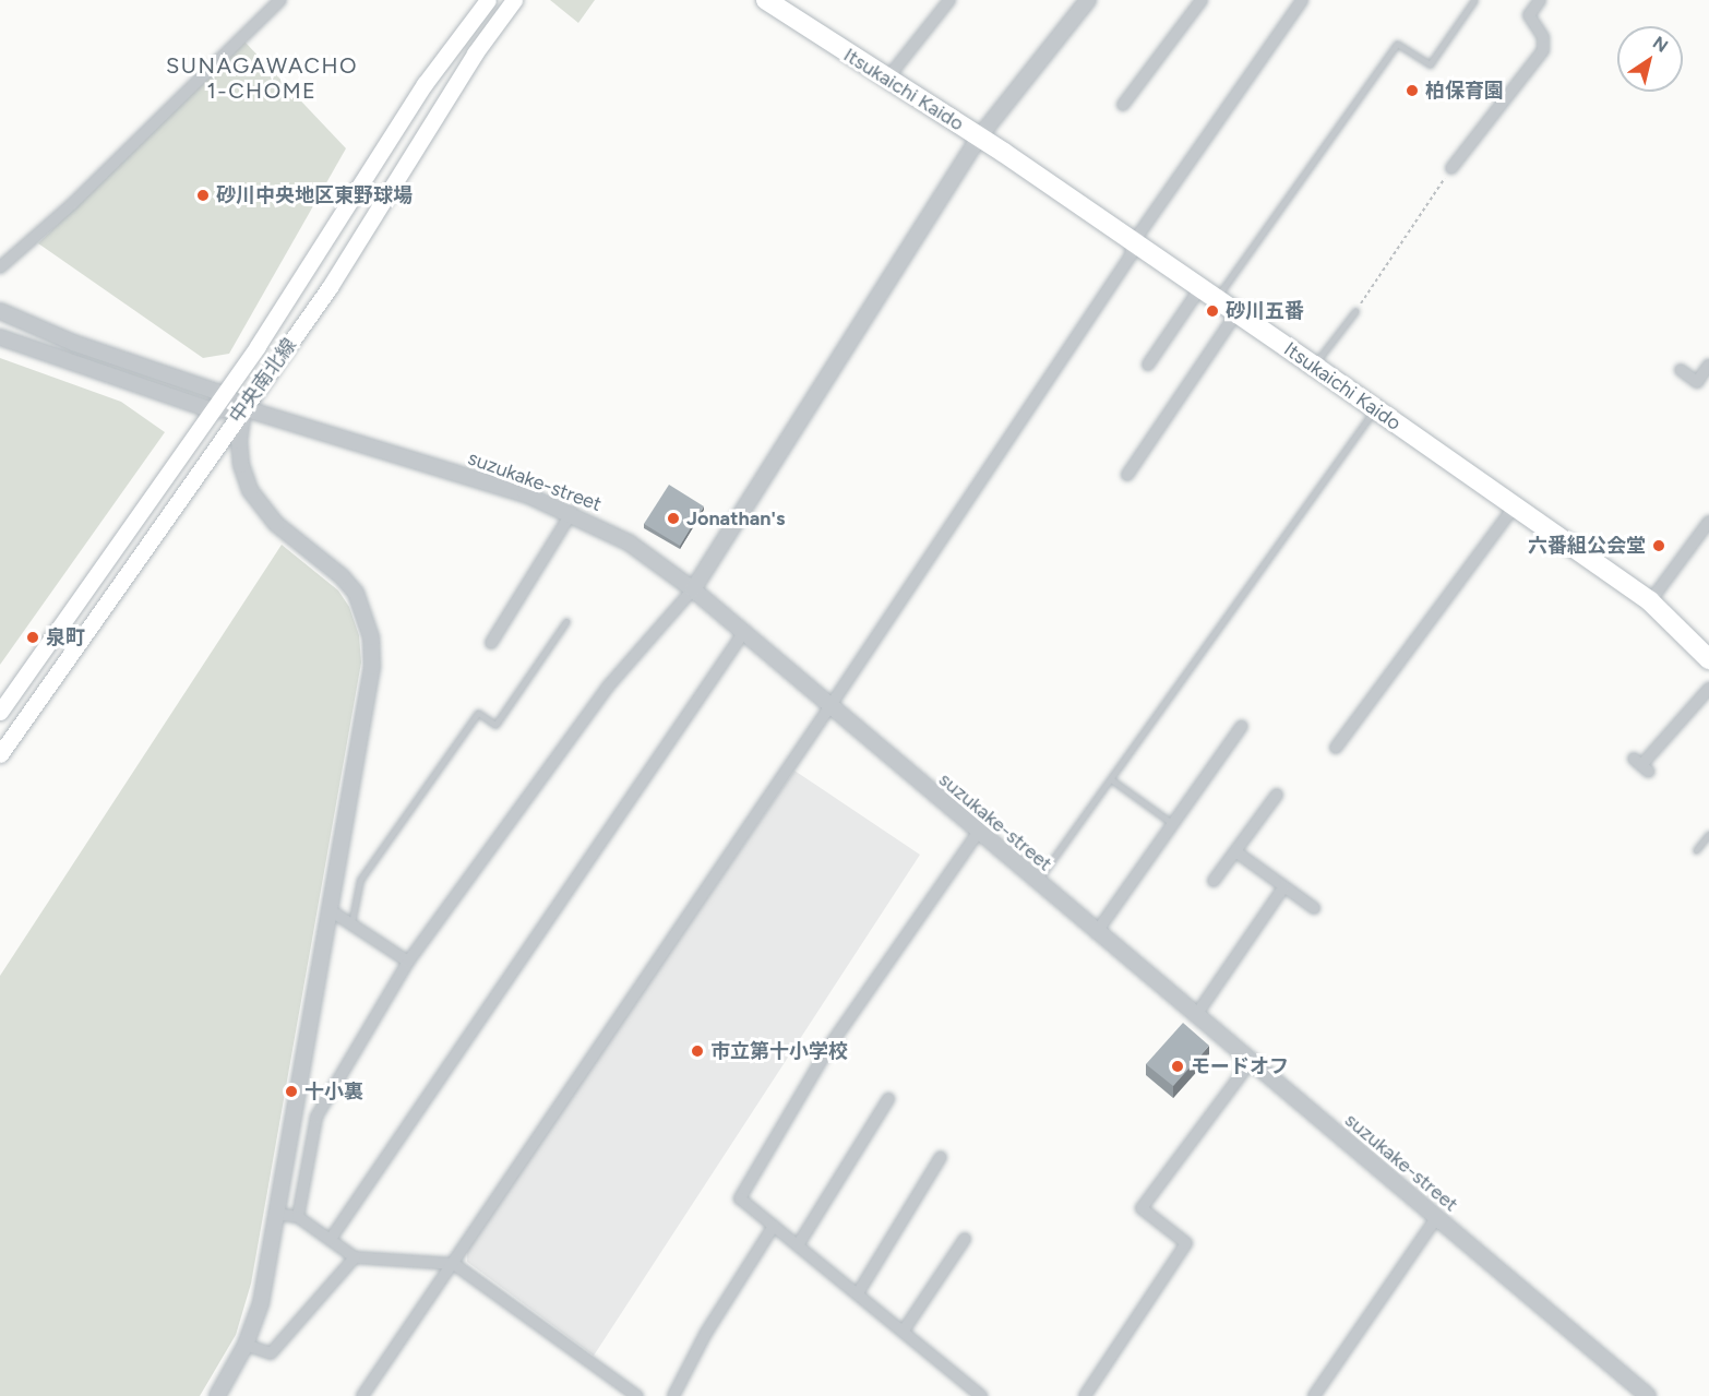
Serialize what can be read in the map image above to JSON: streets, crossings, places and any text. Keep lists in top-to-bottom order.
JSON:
{
  "streets": {
    "main road": ["Itsukaichi Kaido", "中央南北線"],
    "street": ["suzukake-street"]
  },
  "crossings": [
    ["中央南北線", "suzukake-street"]
  ],
  "districts": ["SUNAGAWACHO 1-CHOME"],
  "places": [
    "柏保育園",
    "砂川中央地区東野球場",
    "砂川五番",
    "Jonathan's",
    "六番組公会堂",
    "泉町",
    "市立第十小学校",
    "モードオフ",
    "十小裏"
  ],
  "north": "top right"
}
